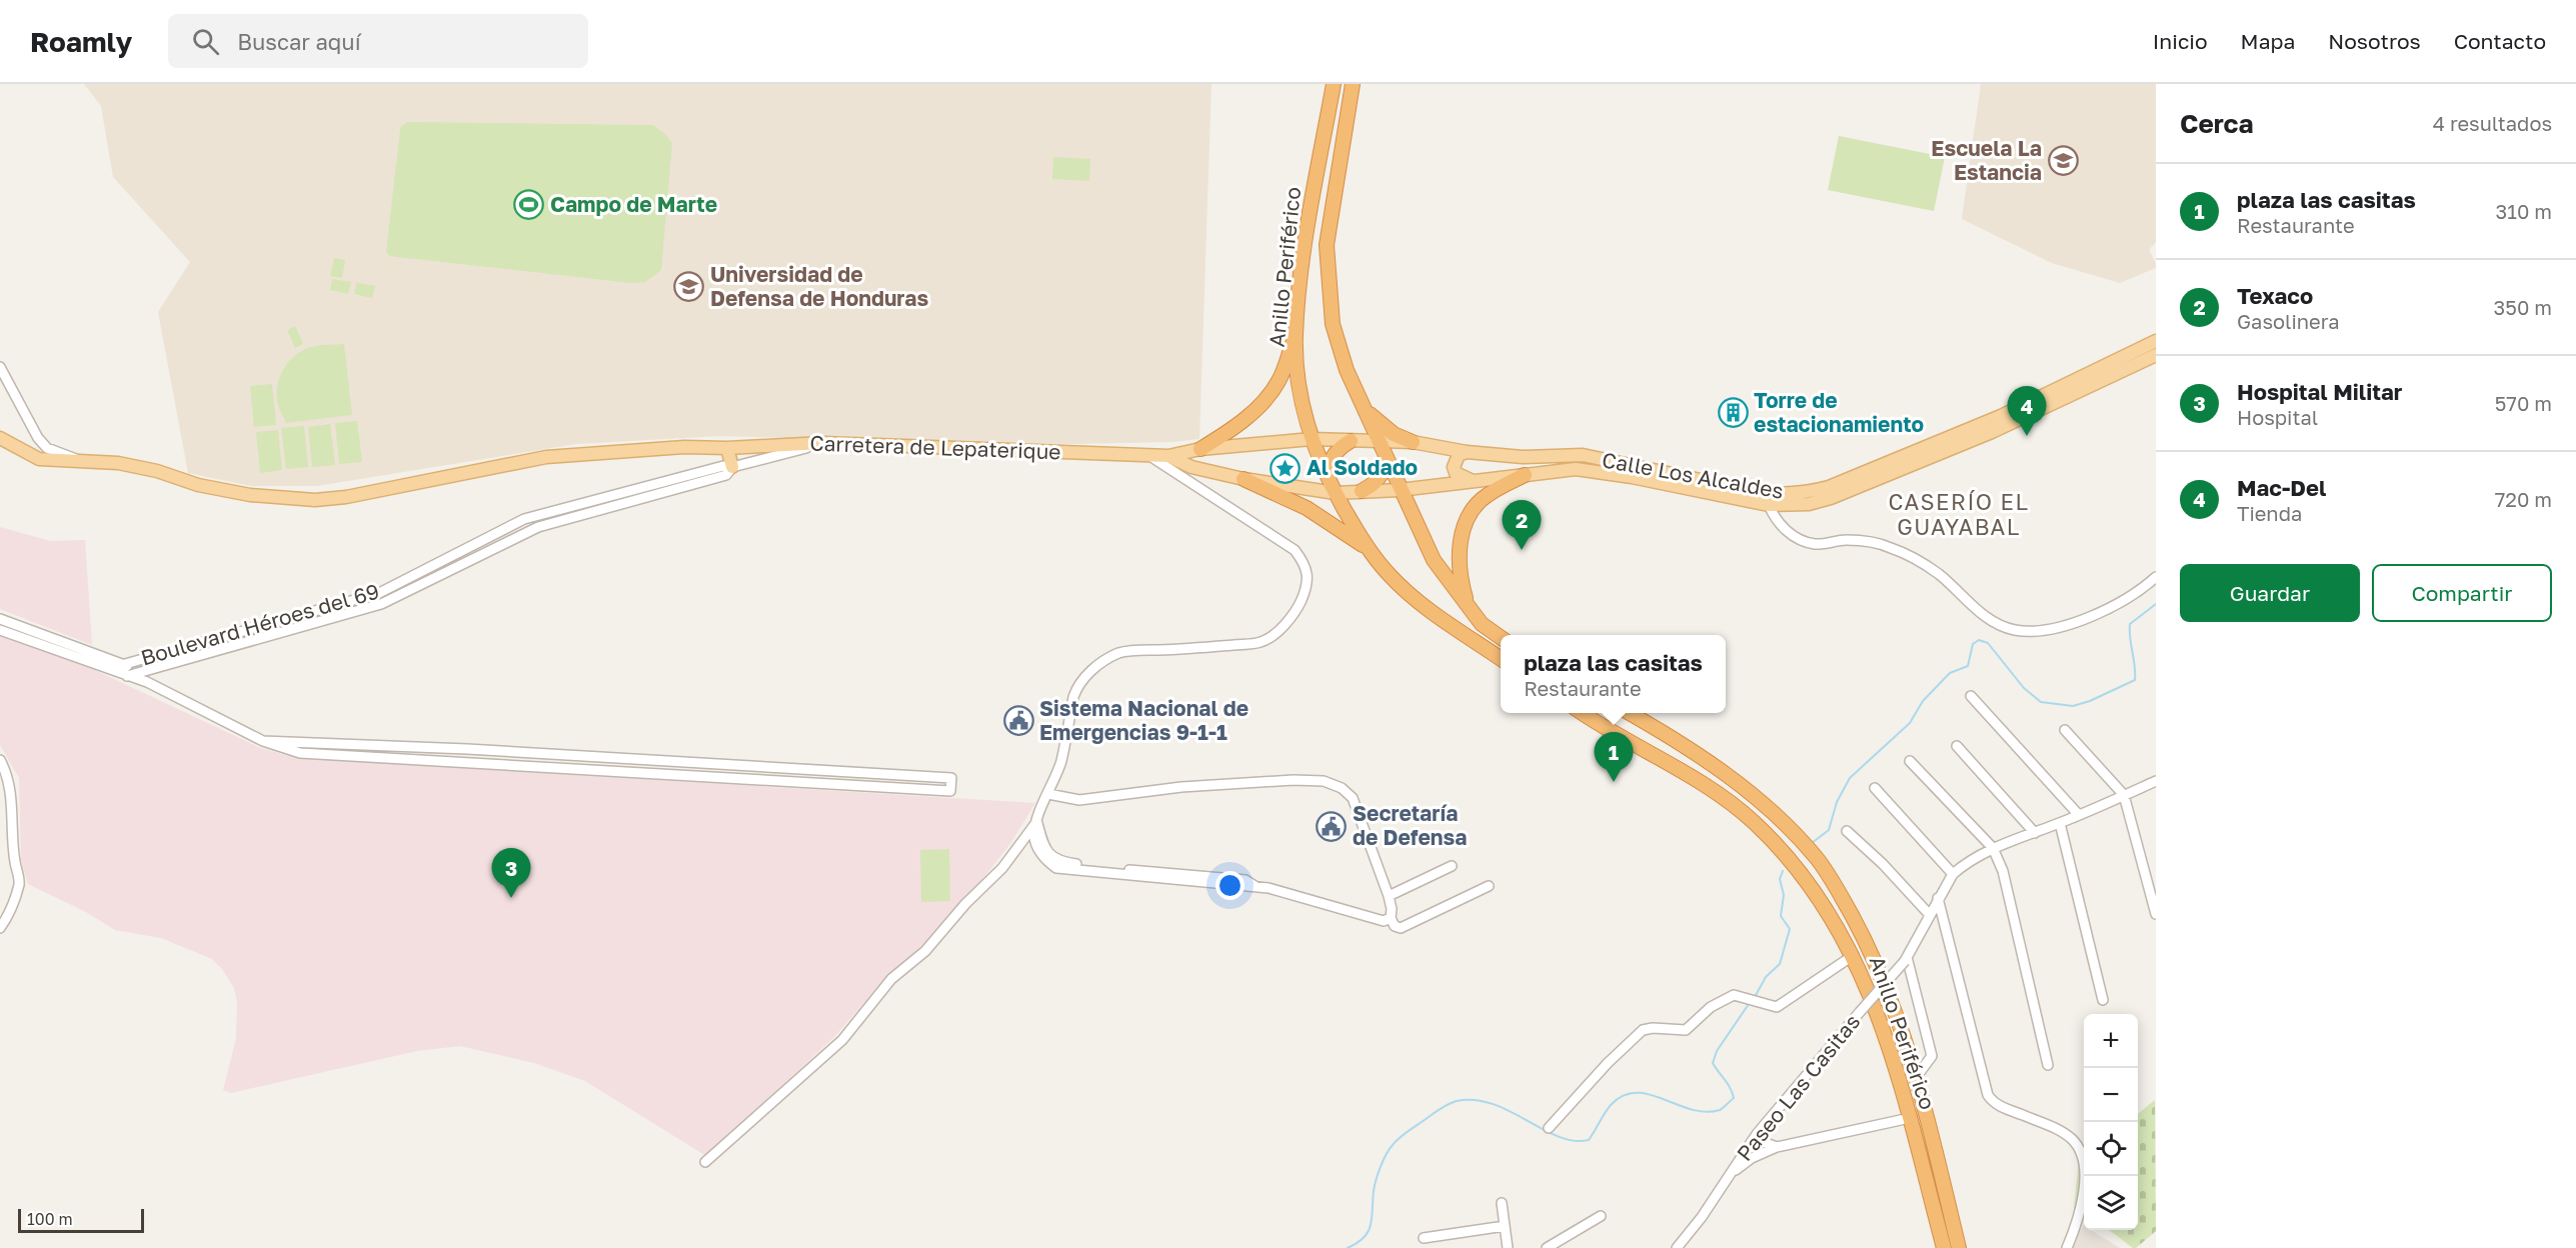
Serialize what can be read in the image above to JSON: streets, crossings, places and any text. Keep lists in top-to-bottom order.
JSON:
{
  "streets": {
    "highway": ["Anillo Periférico"],
    "main road": ["Carretera de Lepaterique", "Calle Los Alcaldes"],
    "street": ["Boulevard Héroes del 69", "Paseo Las Casitas"]
  },
  "crossings": [
    ["Anillo Periférico", "Carretera de Lepaterique"],
    ["Anillo Periférico", "Calle Los Alcaldes"],
    ["Carretera de Lepaterique", "Calle Los Alcaldes"],
    ["Carretera de Lepaterique", "Boulevard Héroes del 69"]
  ],
  "districts": ["CASERÍO EL GUAYABAL"],
  "places": {
    "school or university": ["Escuela La Estancia", "Universidad de Defensa de Honduras"],
    "sports": ["Campo de Marte"],
    "building": ["Torre de estacionamiento"],
    "place": ["Al Soldado"],
    "public building": ["Sistema Nacional de Emergencias 9-1-1", "Secretaría de Defensa"]
  },
  "scale_bar": "100 m",
  "page": {
    "header": "Roamly",
    "search": "Buscar aquí",
    "nav": [
      "Inicio",
      "Mapa",
      "Nosotros",
      "Contacto"
    ],
    "heading": ["Cerca", "4 resultados"],
    "list": [
      {
        "mark": "1",
        "name": "plaza las casitas",
        "note": "Restaurante",
        "value": "310 m"
      },
      {
        "mark": "2",
        "name": "Texaco",
        "note": "Gasolinera",
        "value": "350 m"
      },
      {
        "mark": "3",
        "name": "Hospital Militar",
        "note": "Hospital",
        "value": "570 m"
      },
      {
        "mark": "4",
        "name": "Mac-Del",
        "note": "Tienda",
        "value": "720 m"
      }
    ],
    "pins": [
      "4",
      "2",
      "1",
      "3"
    ],
    "buttons": ["Guardar", "Compartir"],
    "popup": ["plaza las casitas", "Restaurante"],
    "map_buttons": ["+", "−"],
    "scale": "100 m"
  }
}
